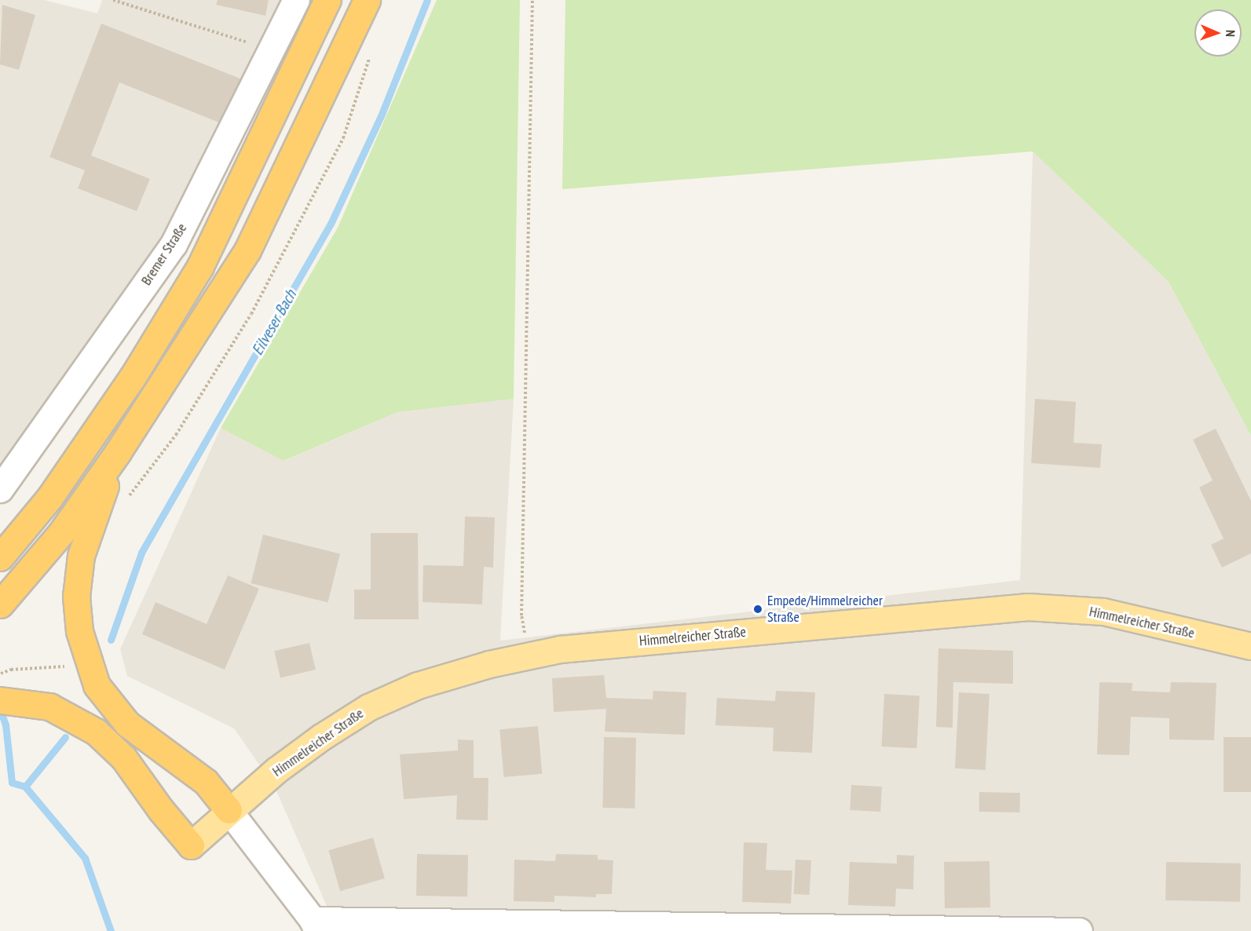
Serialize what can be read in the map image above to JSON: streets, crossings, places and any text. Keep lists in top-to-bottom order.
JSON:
{
  "streets": {
    "main road": ["Himmelreicher Straße"],
    "street": ["Bremer Straße"]
  },
  "water": ["Eilveser Bach"],
  "places": ["Empede/Himmelreicher Straße"],
  "north": "right"
}
